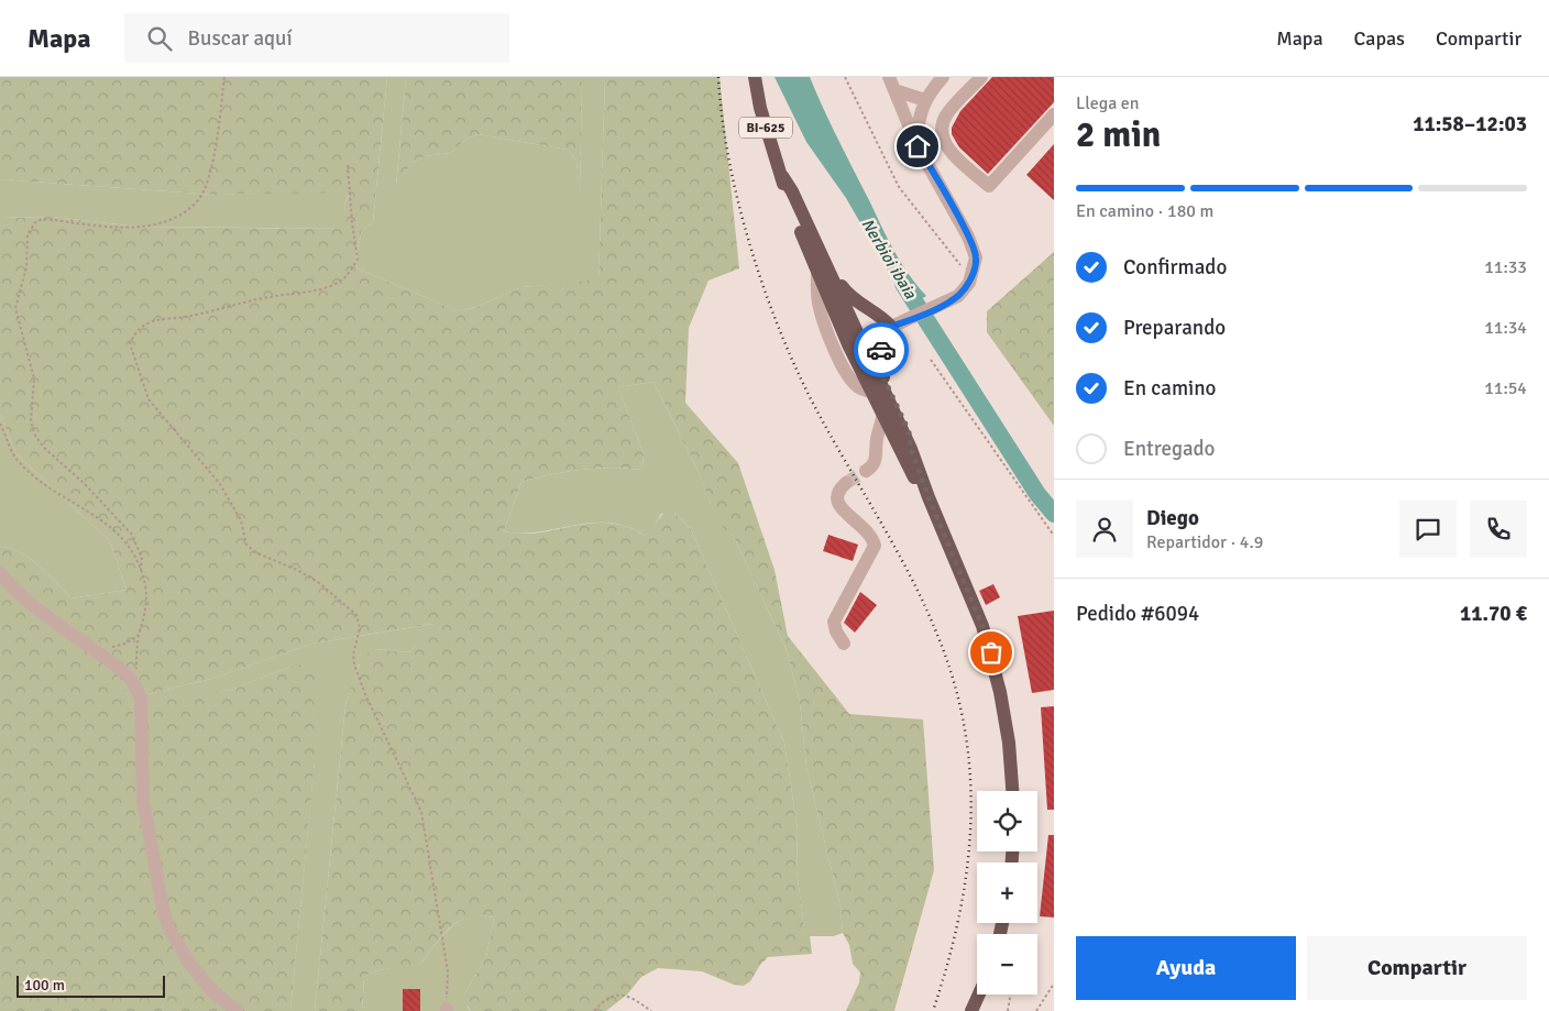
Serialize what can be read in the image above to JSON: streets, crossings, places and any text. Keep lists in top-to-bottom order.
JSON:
{
  "streets": {
    "main road": ["BI-625"]
  },
  "water": ["Nerbioi ibaia"],
  "scale_bar": "100 m",
  "page": {
    "header": "Mapa",
    "search": "Buscar aquí",
    "nav": ["Mapa", "Capas", "Compartir"],
    "heading": ["2 min", "Llega en", "11:58–12:03"],
    "panel": [
      "Diego",
      "Repartidor · 4.9",
      "Pedido #6094",
      "11.70 €"
    ],
    "bar": "En camino · 180 m",
    "list": [
      ["Confirmado", "11:33"],
      ["Preparando", "11:34"],
      ["En camino", "11:54"],
      "Entregado"
    ],
    "map_buttons": ["+", "−"],
    "buttons": ["Ayuda", "Compartir"],
    "scale": "100 m"
  }
}
